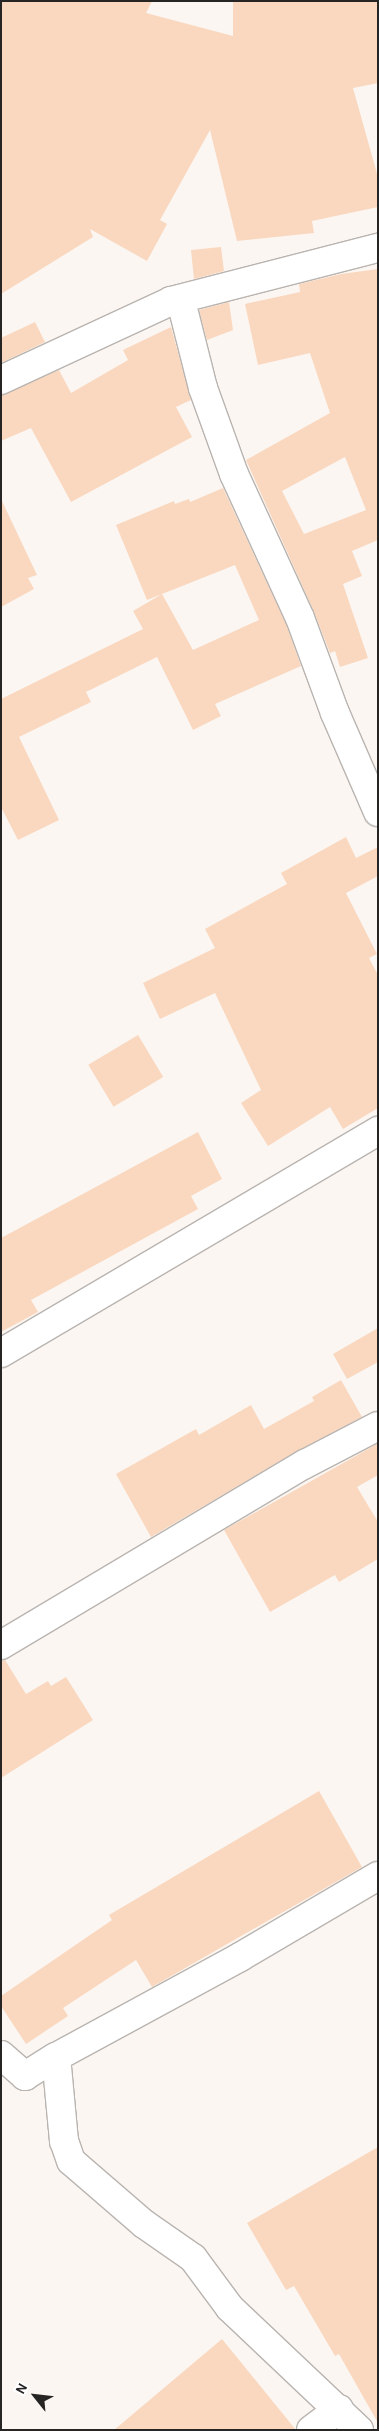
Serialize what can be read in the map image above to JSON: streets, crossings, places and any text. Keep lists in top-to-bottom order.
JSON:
{
  "north": "top left"
}
